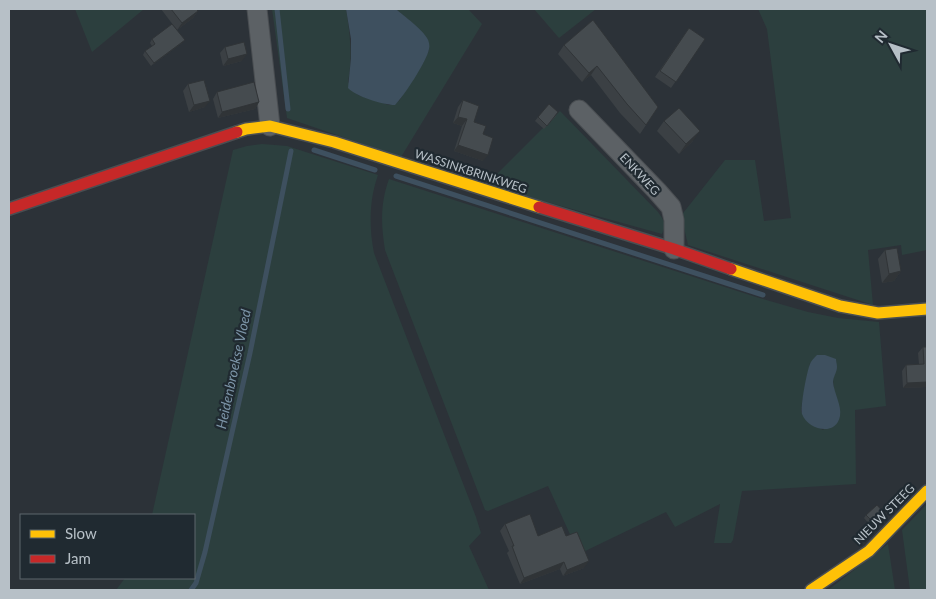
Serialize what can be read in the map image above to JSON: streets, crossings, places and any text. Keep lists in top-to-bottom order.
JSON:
{
  "streets": {
    "street": ["WASSINKBRINKWEG", "ENKWEG", "NIEUW STEEG"]
  },
  "crossings": [
    ["WASSINKBRINKWEG", "ENKWEG"]
  ],
  "water": ["Heidenbroekse Vloed"],
  "legend": ["Slow", "Jam"],
  "north": "top left"
}
